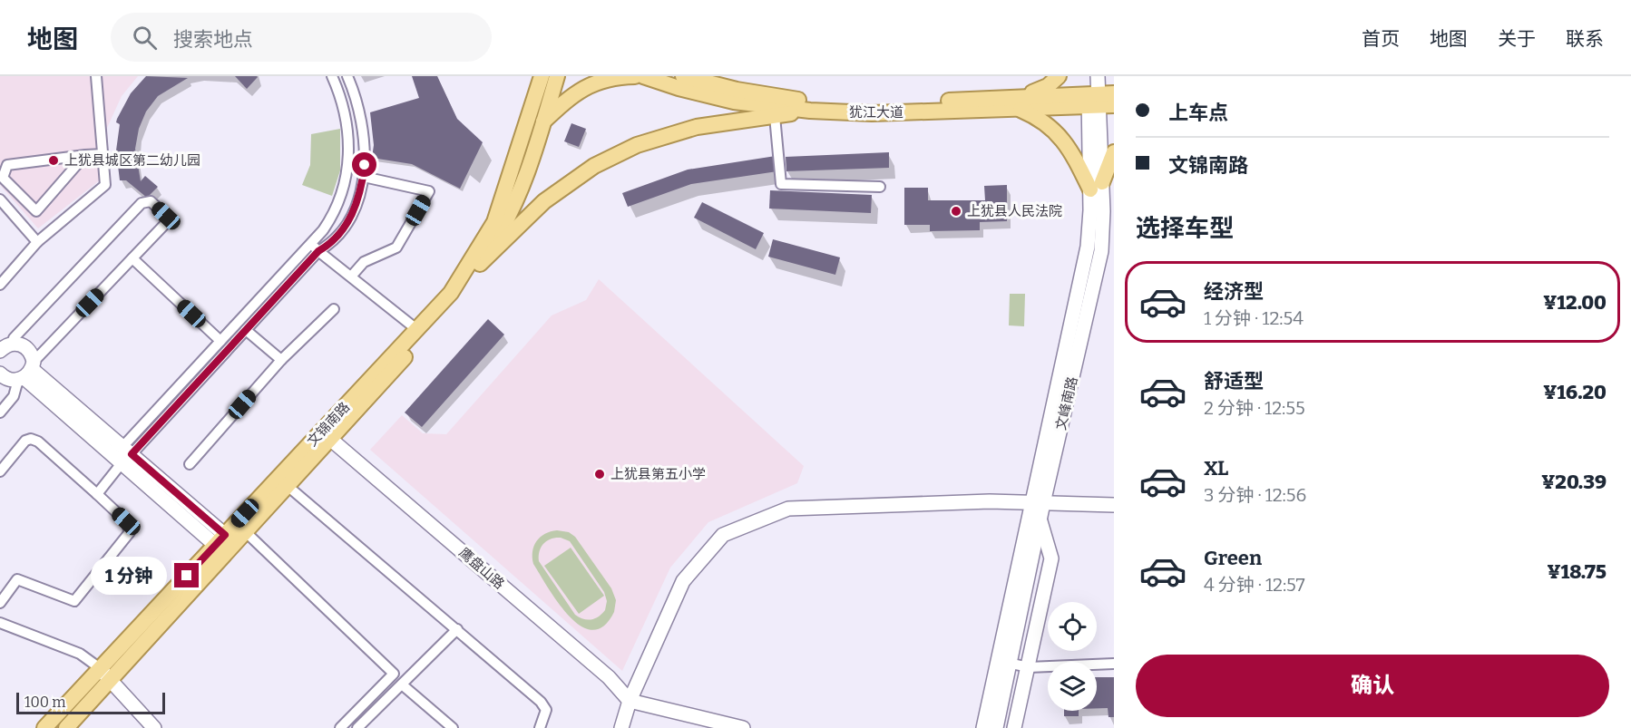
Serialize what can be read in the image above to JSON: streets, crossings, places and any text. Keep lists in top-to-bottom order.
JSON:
{
  "streets": {
    "main road": ["犹江大道", "文锦南路"],
    "street": ["文峰南路", "鹰盘山路"]
  },
  "crossings": [
    ["犹江大道", "文峰南路"],
    ["文锦南路", "鹰盘山路"]
  ],
  "places": ["上犹县城区第二幼儿园", "上犹县人民法院", "上犹县第五小学"],
  "scale_bar": "100 m",
  "page": {
    "header": "地图",
    "search": "搜索地点",
    "nav": [
      "首页",
      "地图",
      "关于",
      "联系"
    ],
    "banner": ["上车点", "文锦南路"],
    "heading": "选择车型",
    "list": [
      {
        "name": "经济型",
        "note": "1 分钟 · 12:54",
        "value": "¥12.00"
      },
      {
        "name": "舒适型",
        "note": "2 分钟 · 12:55",
        "value": "¥16.20"
      },
      {
        "name": "XL",
        "note": "3 分钟 · 12:56",
        "value": "¥20.39"
      },
      {
        "name": "Green",
        "note": "4 分钟 · 12:57",
        "value": "¥18.75"
      }
    ],
    "bubble": "1 分钟",
    "buttons": "确认",
    "scale": "100 m"
  }
}
